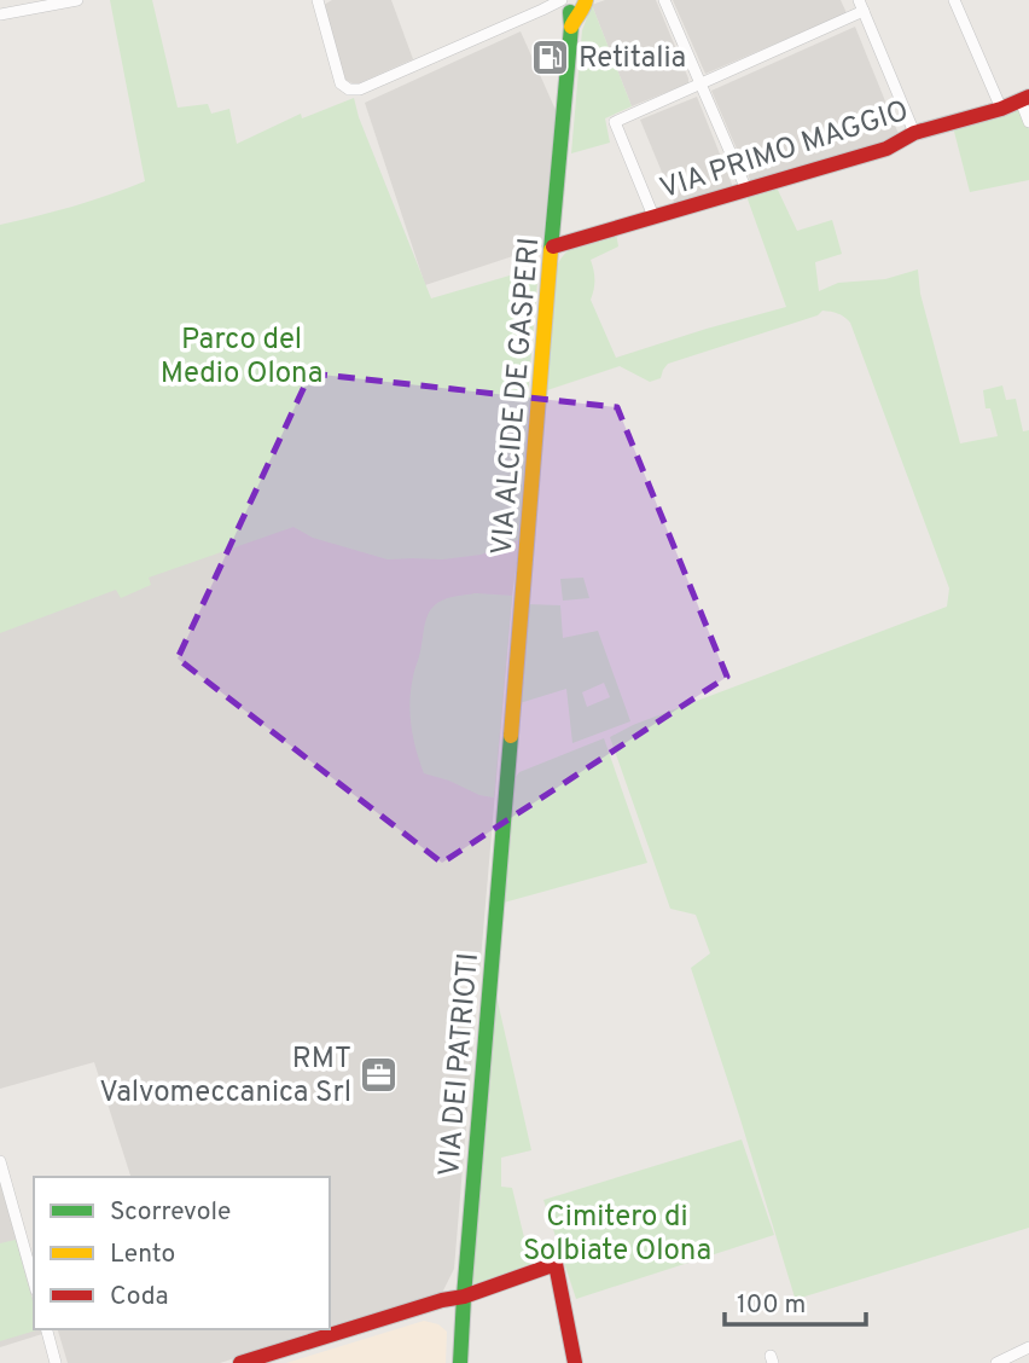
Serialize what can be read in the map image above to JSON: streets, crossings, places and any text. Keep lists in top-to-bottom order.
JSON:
{
  "streets": {
    "street": ["VIA PRIMO MAGGIO", "VIA ALCIDE DE GASPERI", "VIA DEI PATRIOTI"]
  },
  "crossings": [
    ["VIA PRIMO MAGGIO", "VIA ALCIDE DE GASPERI"],
    ["VIA ALCIDE DE GASPERI", "VIA DEI PATRIOTI"]
  ],
  "parks": ["Parco del Medio Olona", "Cimitero di Solbiate Olona"],
  "places": {
    "fuel station": ["Retitalia"],
    "office": ["RMT Valvomeccanica Srl"]
  },
  "legend": ["Scorrevole", "Lento", "Coda"],
  "scale_bar": "100 m"
}
